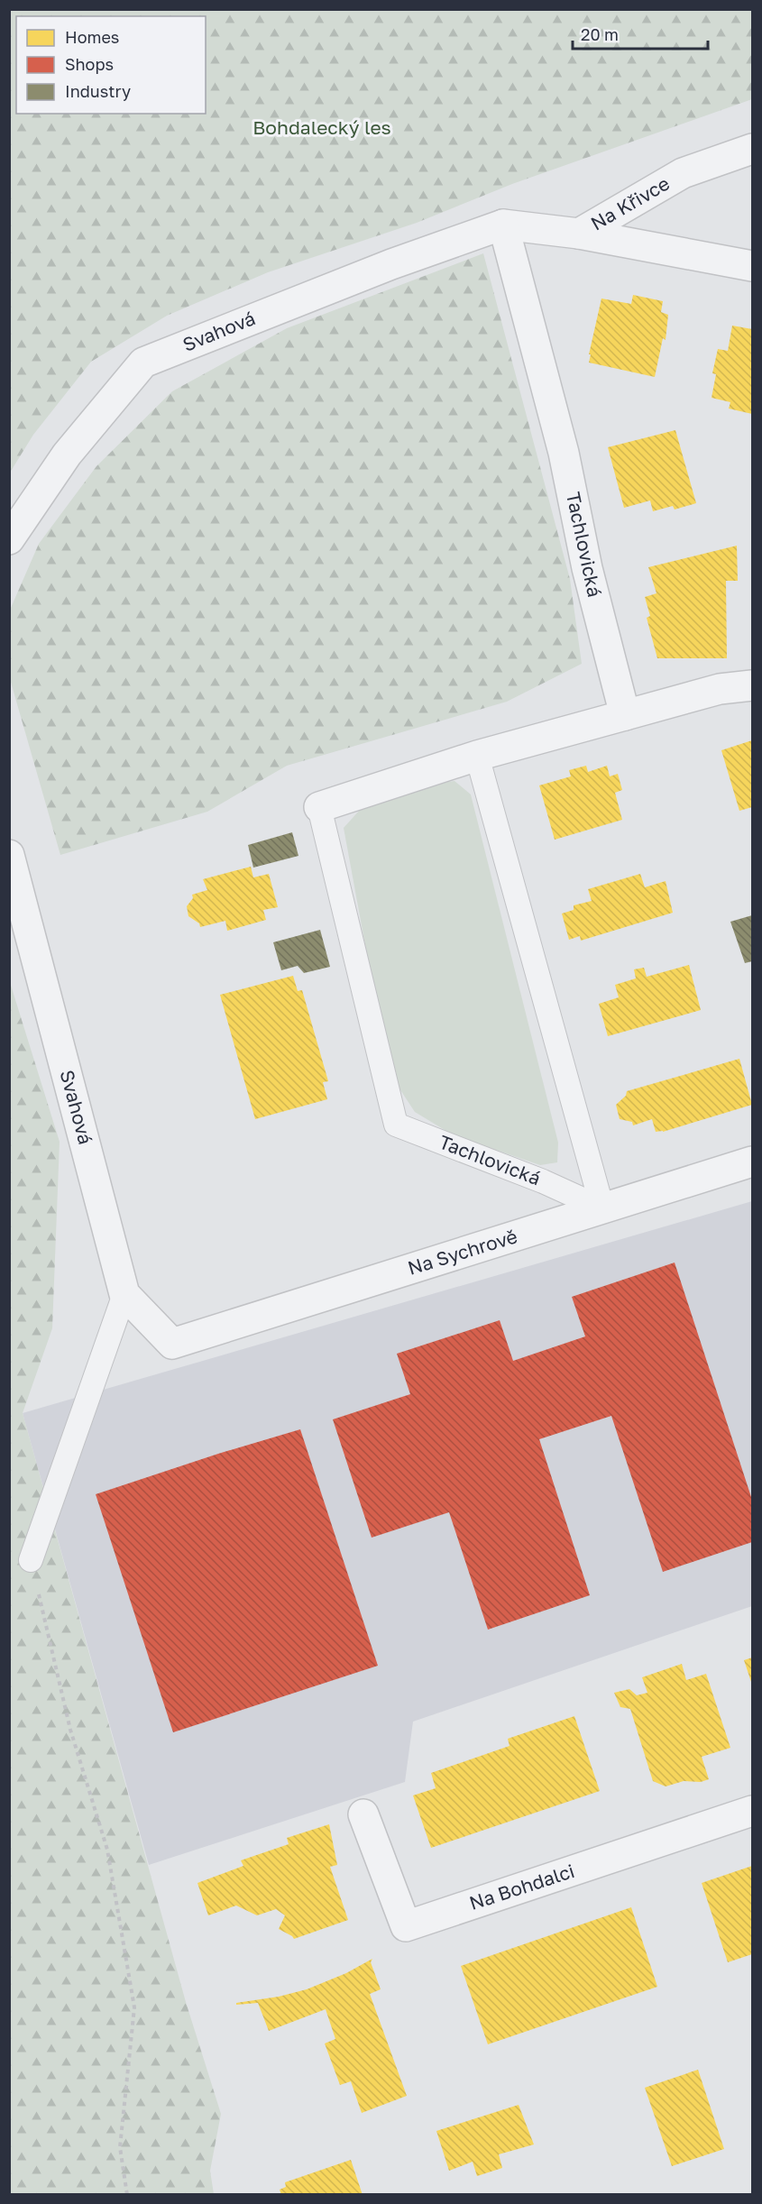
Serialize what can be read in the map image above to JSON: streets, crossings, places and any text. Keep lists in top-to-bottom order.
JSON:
{
  "streets": {
    "street": [
      "Na Křivce",
      "Svahová",
      "Tachlovická",
      "Na Sychrově",
      "Na Bohdalci"
    ]
  },
  "crossings": [
    ["Na Křivce", "Svahová"],
    ["Na Křivce", "Tachlovická"],
    ["Svahová", "Tachlovická"],
    ["Svahová", "Na Sychrově"],
    ["Tachlovická", "Na Sychrově"]
  ],
  "parks": ["Bohdalecký les"],
  "legend": ["Homes", "Shops", "Industry"],
  "scale_bar": "20 m"
}
